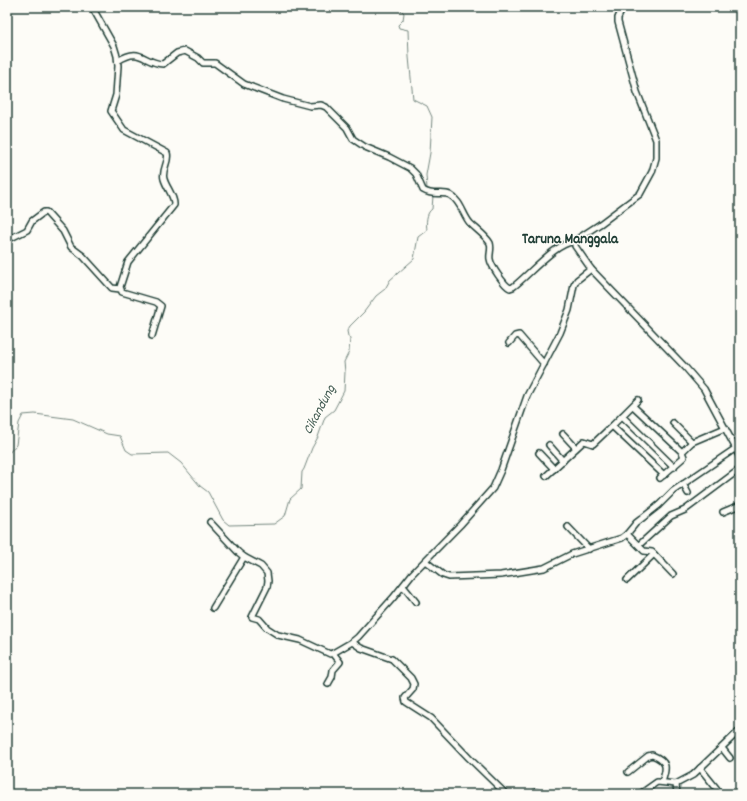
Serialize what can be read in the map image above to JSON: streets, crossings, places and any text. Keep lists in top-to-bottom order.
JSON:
{
  "districts": ["Taruna Manggala"],
  "water": ["Cikandung"]
}
